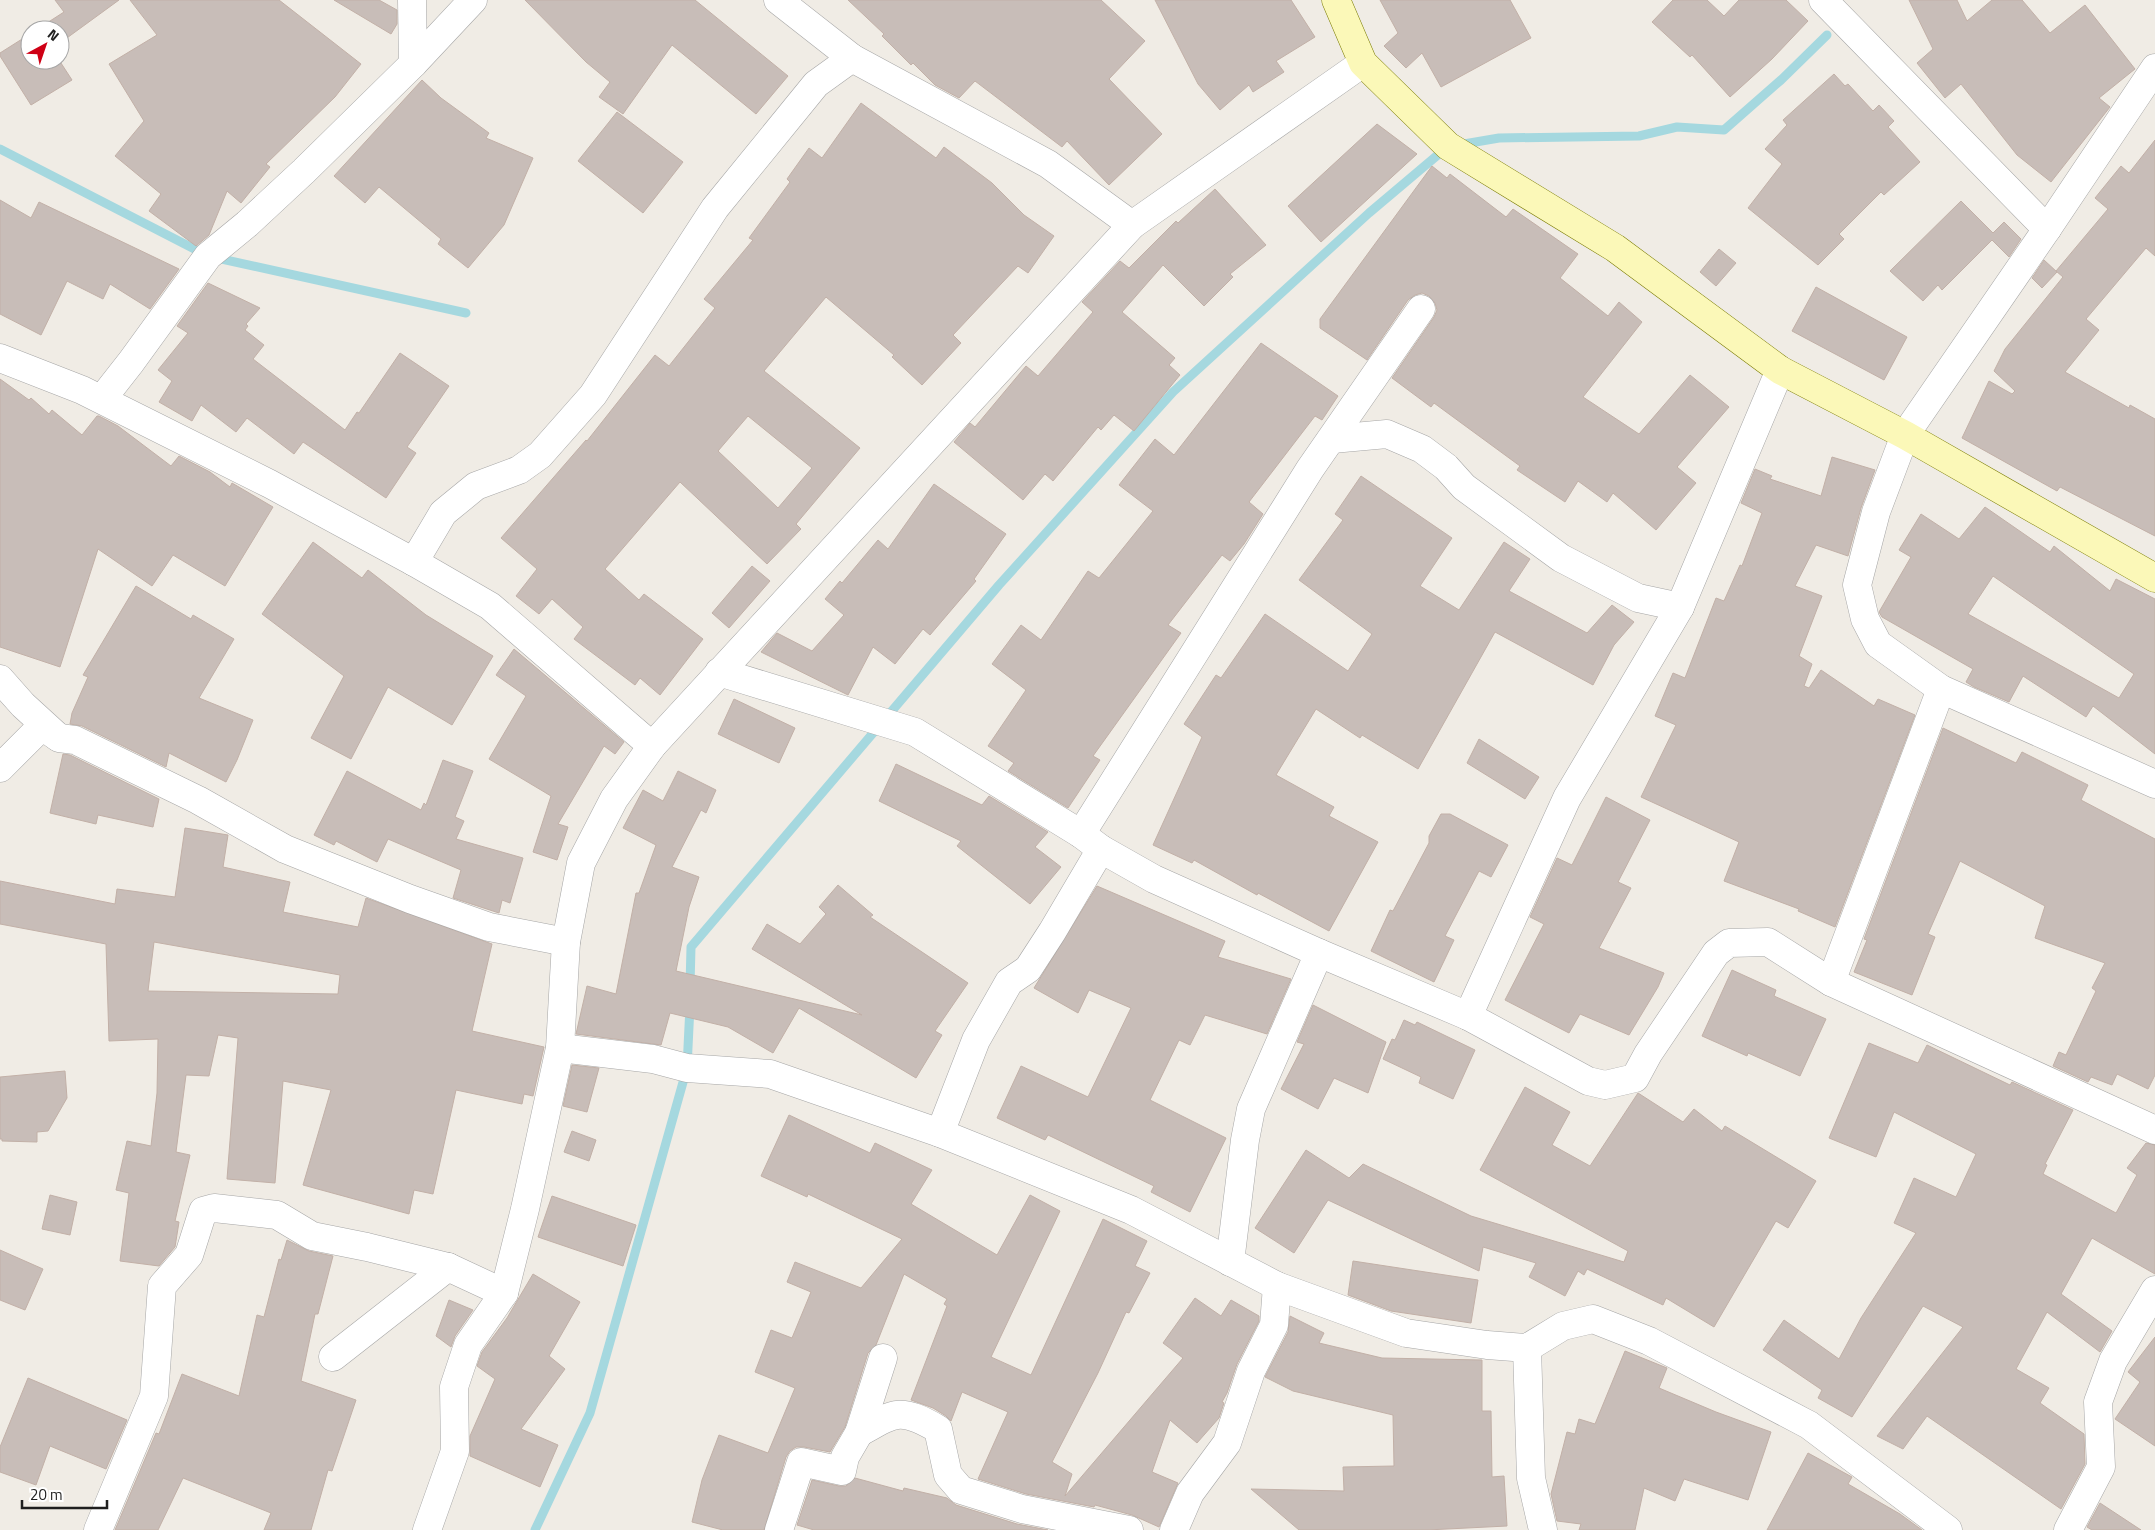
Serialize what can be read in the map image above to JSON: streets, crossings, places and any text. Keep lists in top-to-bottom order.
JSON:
{
  "scale_bar": "20 m",
  "north": "top right"
}
